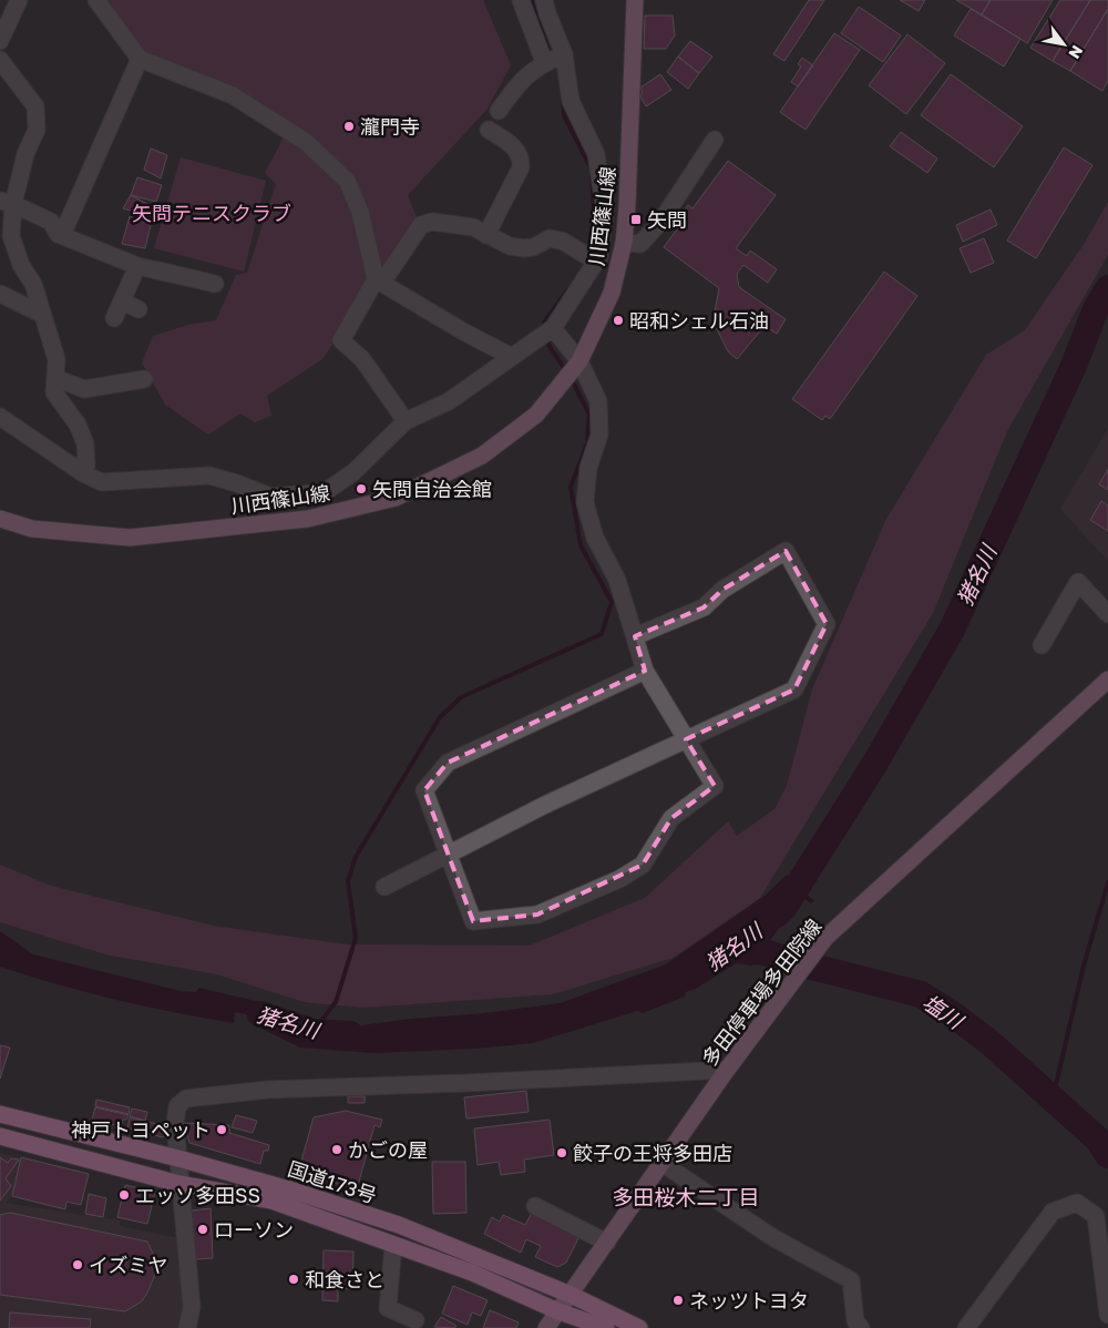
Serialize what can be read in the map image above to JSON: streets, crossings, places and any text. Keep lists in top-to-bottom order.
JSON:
{
  "streets": {
    "highway": ["国道173号"],
    "main road": ["川西篠山線", "多田停車場多田院線"]
  },
  "crossings": [
    ["多田停車場多田院線", "国道173号"]
  ],
  "districts": ["多田桜木二丁目"],
  "water": ["猪名川", "塩川"],
  "parks": ["矢問テニスクラブ"],
  "places": {
    "other": [
      "瀧門寺",
      "昭和シェル石油",
      "矢問自治会館",
      "神戸トヨペット",
      "かごの屋",
      "餃子の王将多田店",
      "エッソ多田SS",
      "ローソン",
      "イズミヤ",
      "和食さと",
      "ネッツトヨタ"
    ],
    "transit": ["矢問"]
  },
  "north": "bottom right"
}
